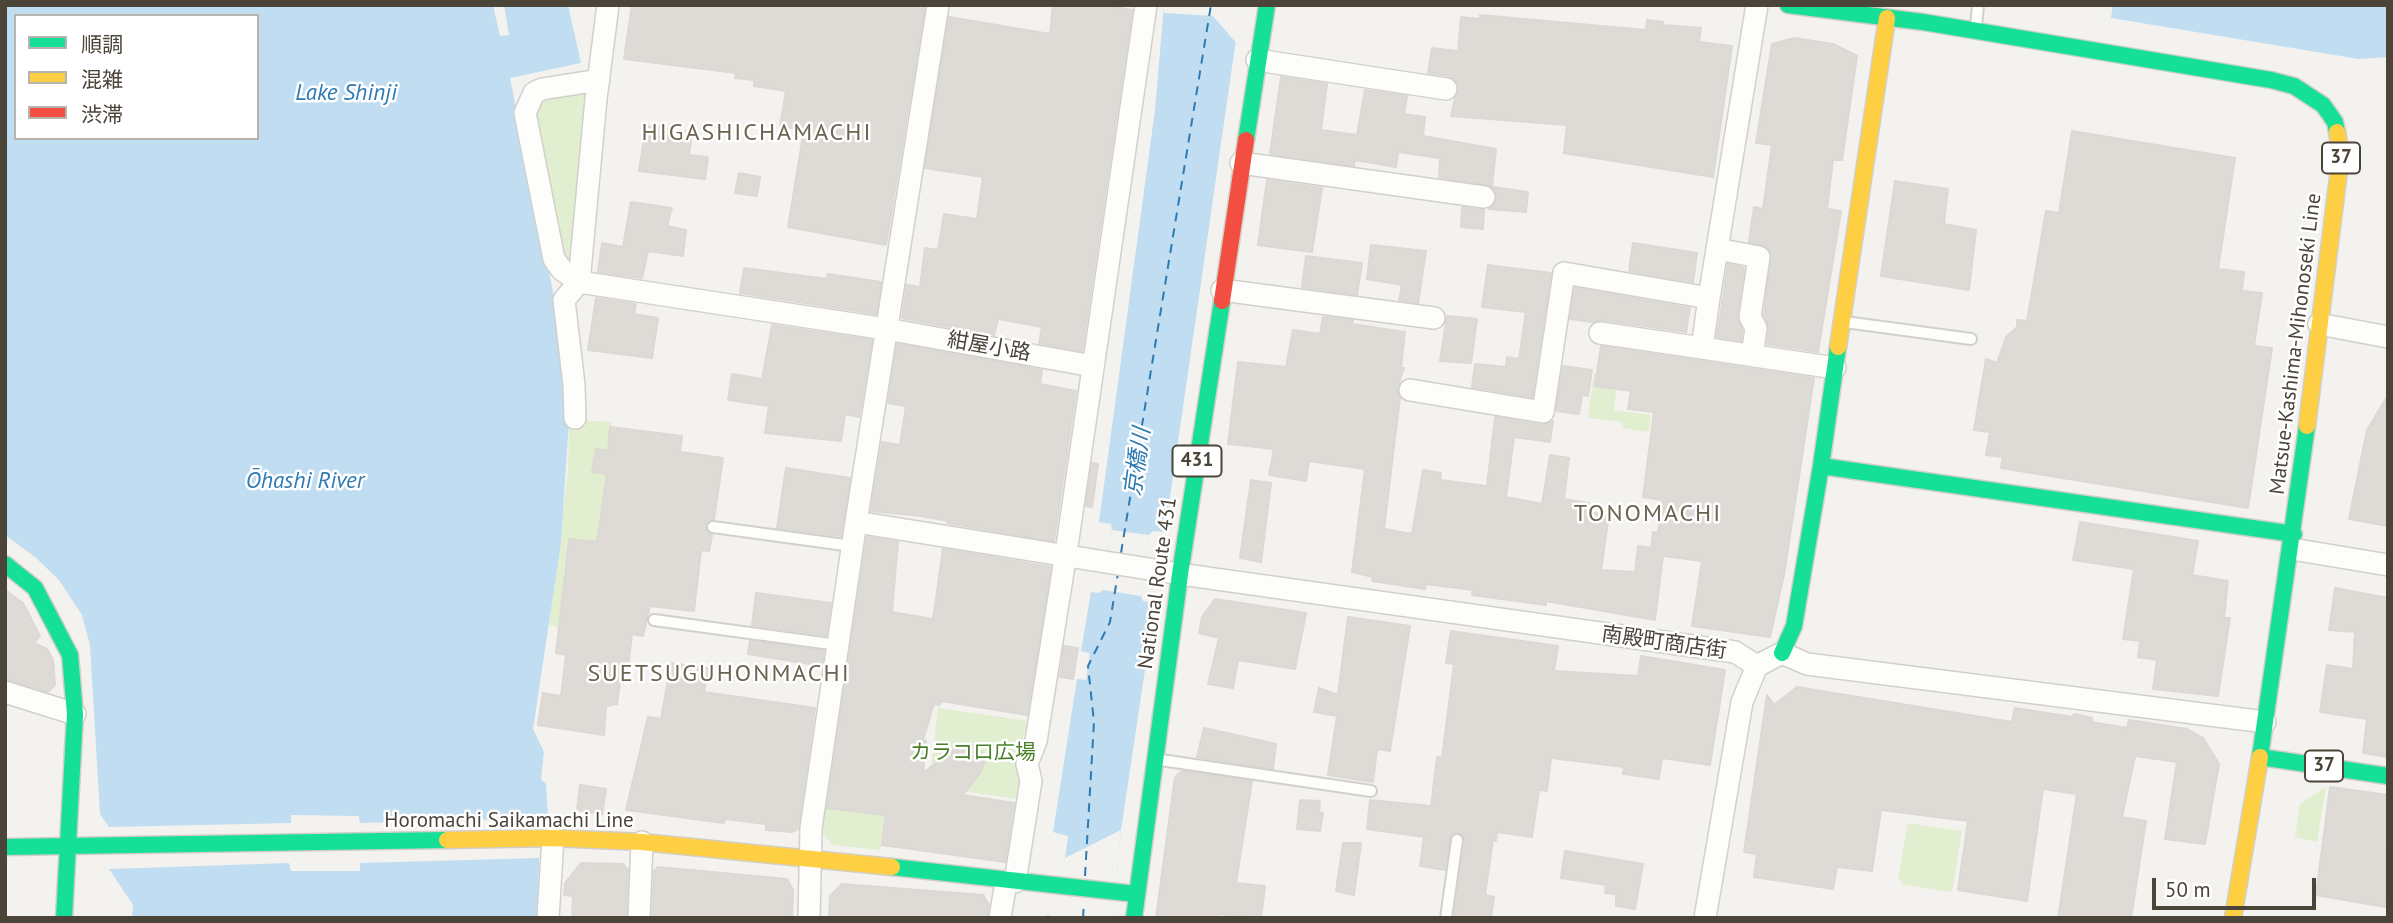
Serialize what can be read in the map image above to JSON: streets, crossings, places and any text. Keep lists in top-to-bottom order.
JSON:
{
  "streets": {
    "main road": [
      "37",
      "Matsue-Kashima-Mihonoseki Line",
      "431",
      "National Route 431",
      "Horomachi Saikamachi Line"
    ],
    "street": ["紺屋小路", "南殿町商店街"]
  },
  "crossings": [
    ["37", "Matsue-Kashima-Mihonoseki Line"],
    ["National Route 431", "南殿町商店街"],
    ["National Route 431", "Horomachi Saikamachi Line"]
  ],
  "districts": ["HIGASHICHAMACHI", "TONOMACHI", "SUETSUGUHONMACHI"],
  "water": ["Lake Shinji", "京橋川", "Ōhashi River"],
  "parks": ["カラコロ広場"],
  "legend": ["順調", "混雑", "渋滞"],
  "scale_bar": "50 m"
}
